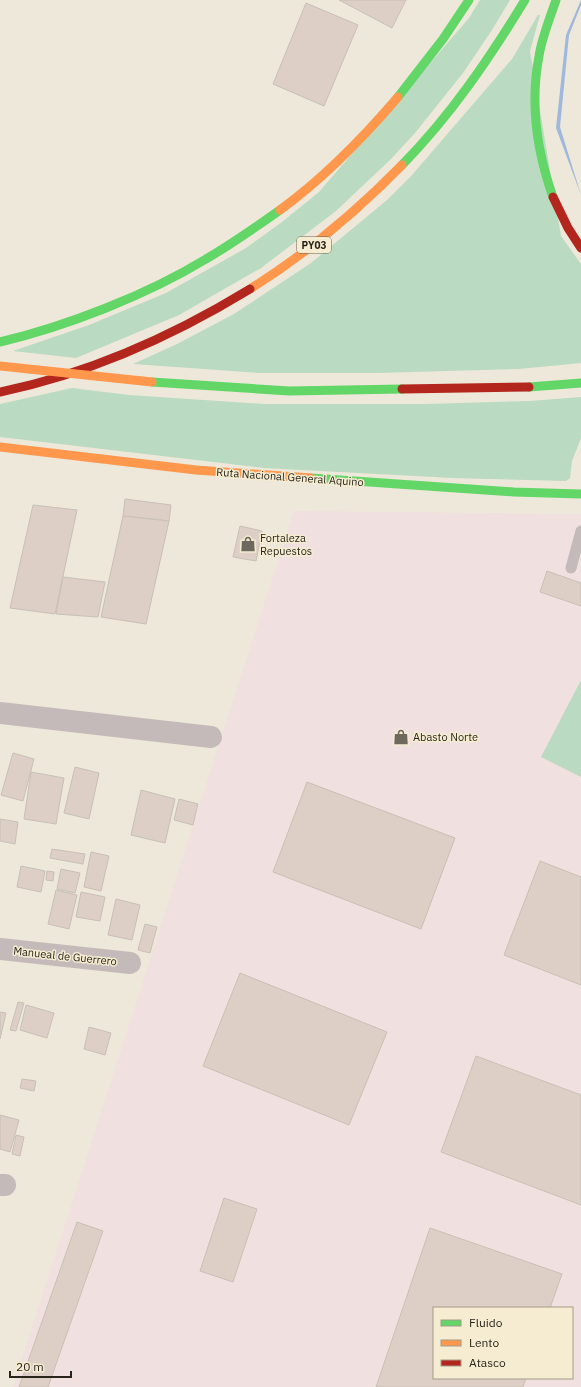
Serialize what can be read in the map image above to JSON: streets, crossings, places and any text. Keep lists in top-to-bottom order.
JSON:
{
  "streets": {
    "highway": ["PY03", "Ruta Nacional General Aquino"],
    "street": ["Manueal de Guerrero"]
  },
  "places": {
    "shop": ["Fortaleza Repuestos", "Abasto Norte"]
  },
  "legend": ["Fluido", "Lento", "Atasco"],
  "scale_bar": "20 m"
}
